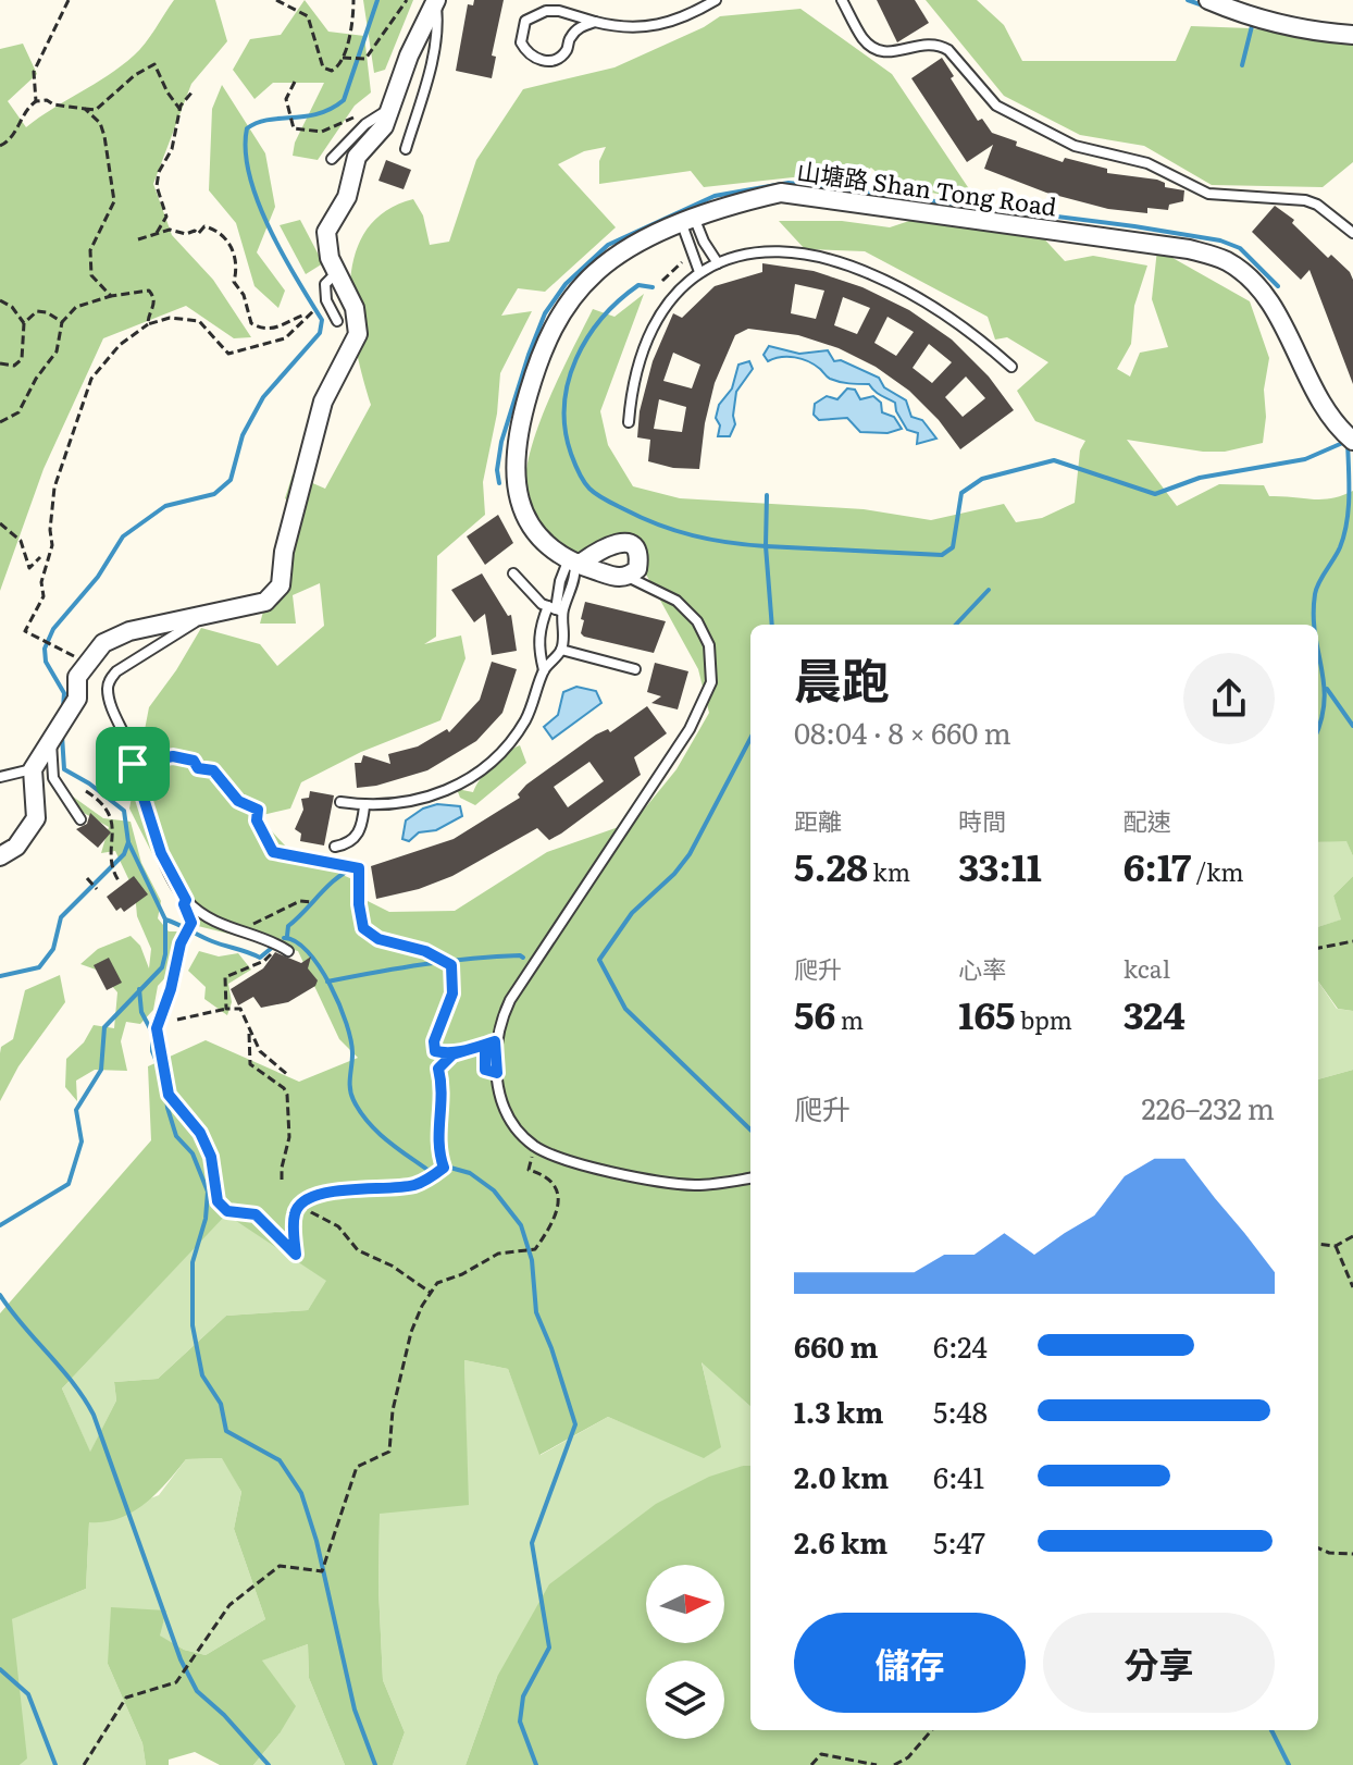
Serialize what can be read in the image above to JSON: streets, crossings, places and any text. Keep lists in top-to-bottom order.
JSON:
{
  "streets": {
    "street": ["山塘路 Shan Tong Road"]
  },
  "north": "right",
  "page": {
    "heading": ["晨跑", "08:04 · 8 × 660 m"],
    "stats": [
      ["距離", "5.28 km"],
      ["時間", "33:11"],
      ["配速", "6:17 /km"],
      ["爬升", "56 m"],
      ["心率", "165 bpm"],
      ["kcal", "324"]
    ],
    "chart": ["爬升", "226–232 m"],
    "list": [
      {
        "name": "660 m",
        "note": "6:24"
      },
      {
        "name": "1.3 km",
        "note": "5:48"
      },
      {
        "name": "2.0 km",
        "note": "6:41"
      },
      {
        "name": "2.6 km",
        "note": "5:47"
      }
    ],
    "buttons": ["儲存", "分享"]
  }
}
